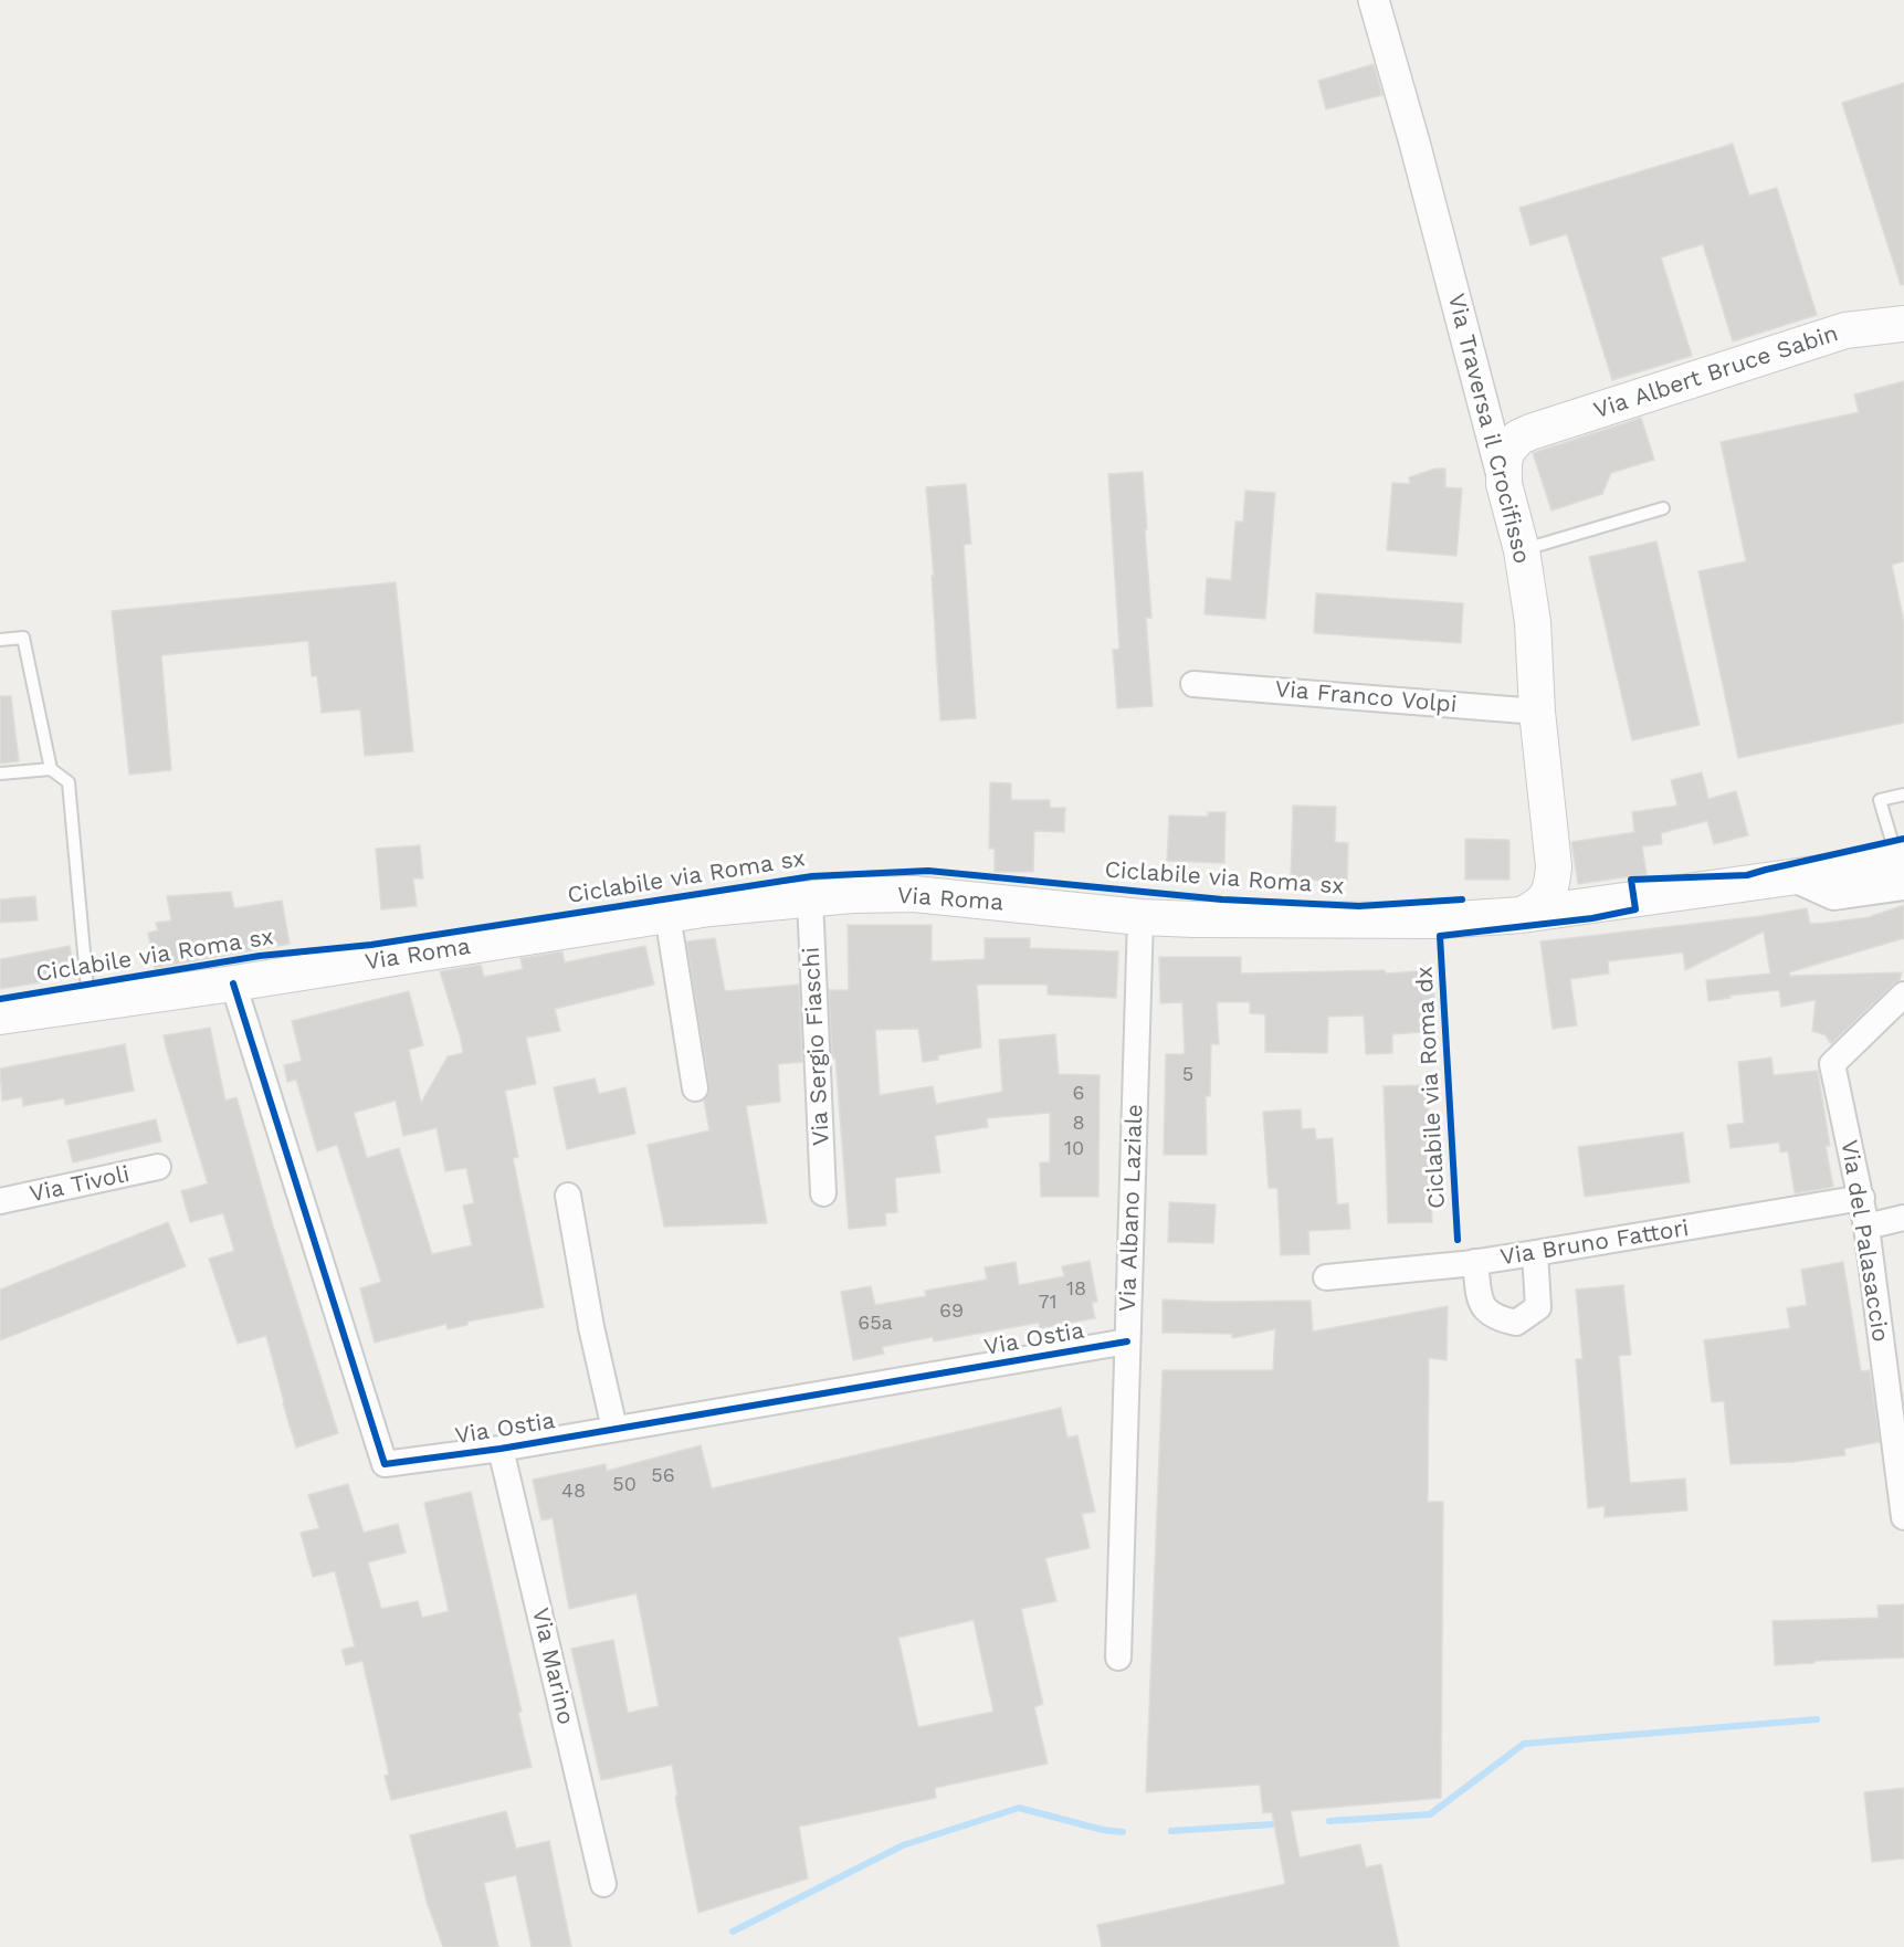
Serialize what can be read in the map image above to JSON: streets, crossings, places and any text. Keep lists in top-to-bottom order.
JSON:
{
  "streets": {
    "main road": ["Via Albert Bruce Sabin", "Via Traversa il Crocifisso", "Via Roma"],
    "street": [
      "Via Franco Volpi",
      "Via Sergio Fiaschi",
      "Via Tivoli",
      "Via Albano Laziale",
      "Via del Palasaccio",
      "Via Bruno Fattori",
      "Via Ostia",
      "Via Marino"
    ],
    "cycle path": ["Ciclabile via Roma sx", "Ciclabile via Roma dx"]
  },
  "crossings": [
    ["Via Albert Bruce Sabin", "Via Traversa il Crocifisso"],
    ["Via Traversa il Crocifisso", "Via Franco Volpi"],
    ["Via Traversa il Crocifisso", "Via Roma"],
    ["Via Roma", "Via Sergio Fiaschi"],
    ["Via Roma", "Via Albano Laziale"],
    ["Via Roma", "Via Ostia"],
    ["Via Albano Laziale", "Via Ostia"],
    ["Via del Palasaccio", "Via Bruno Fattori"],
    ["Via Ostia", "Via Marino"]
  ],
  "house_numbers": [
    "5",
    "6",
    "8",
    "10",
    "18",
    "71",
    "69",
    "65a",
    "56",
    "50",
    "48"
  ]
}
